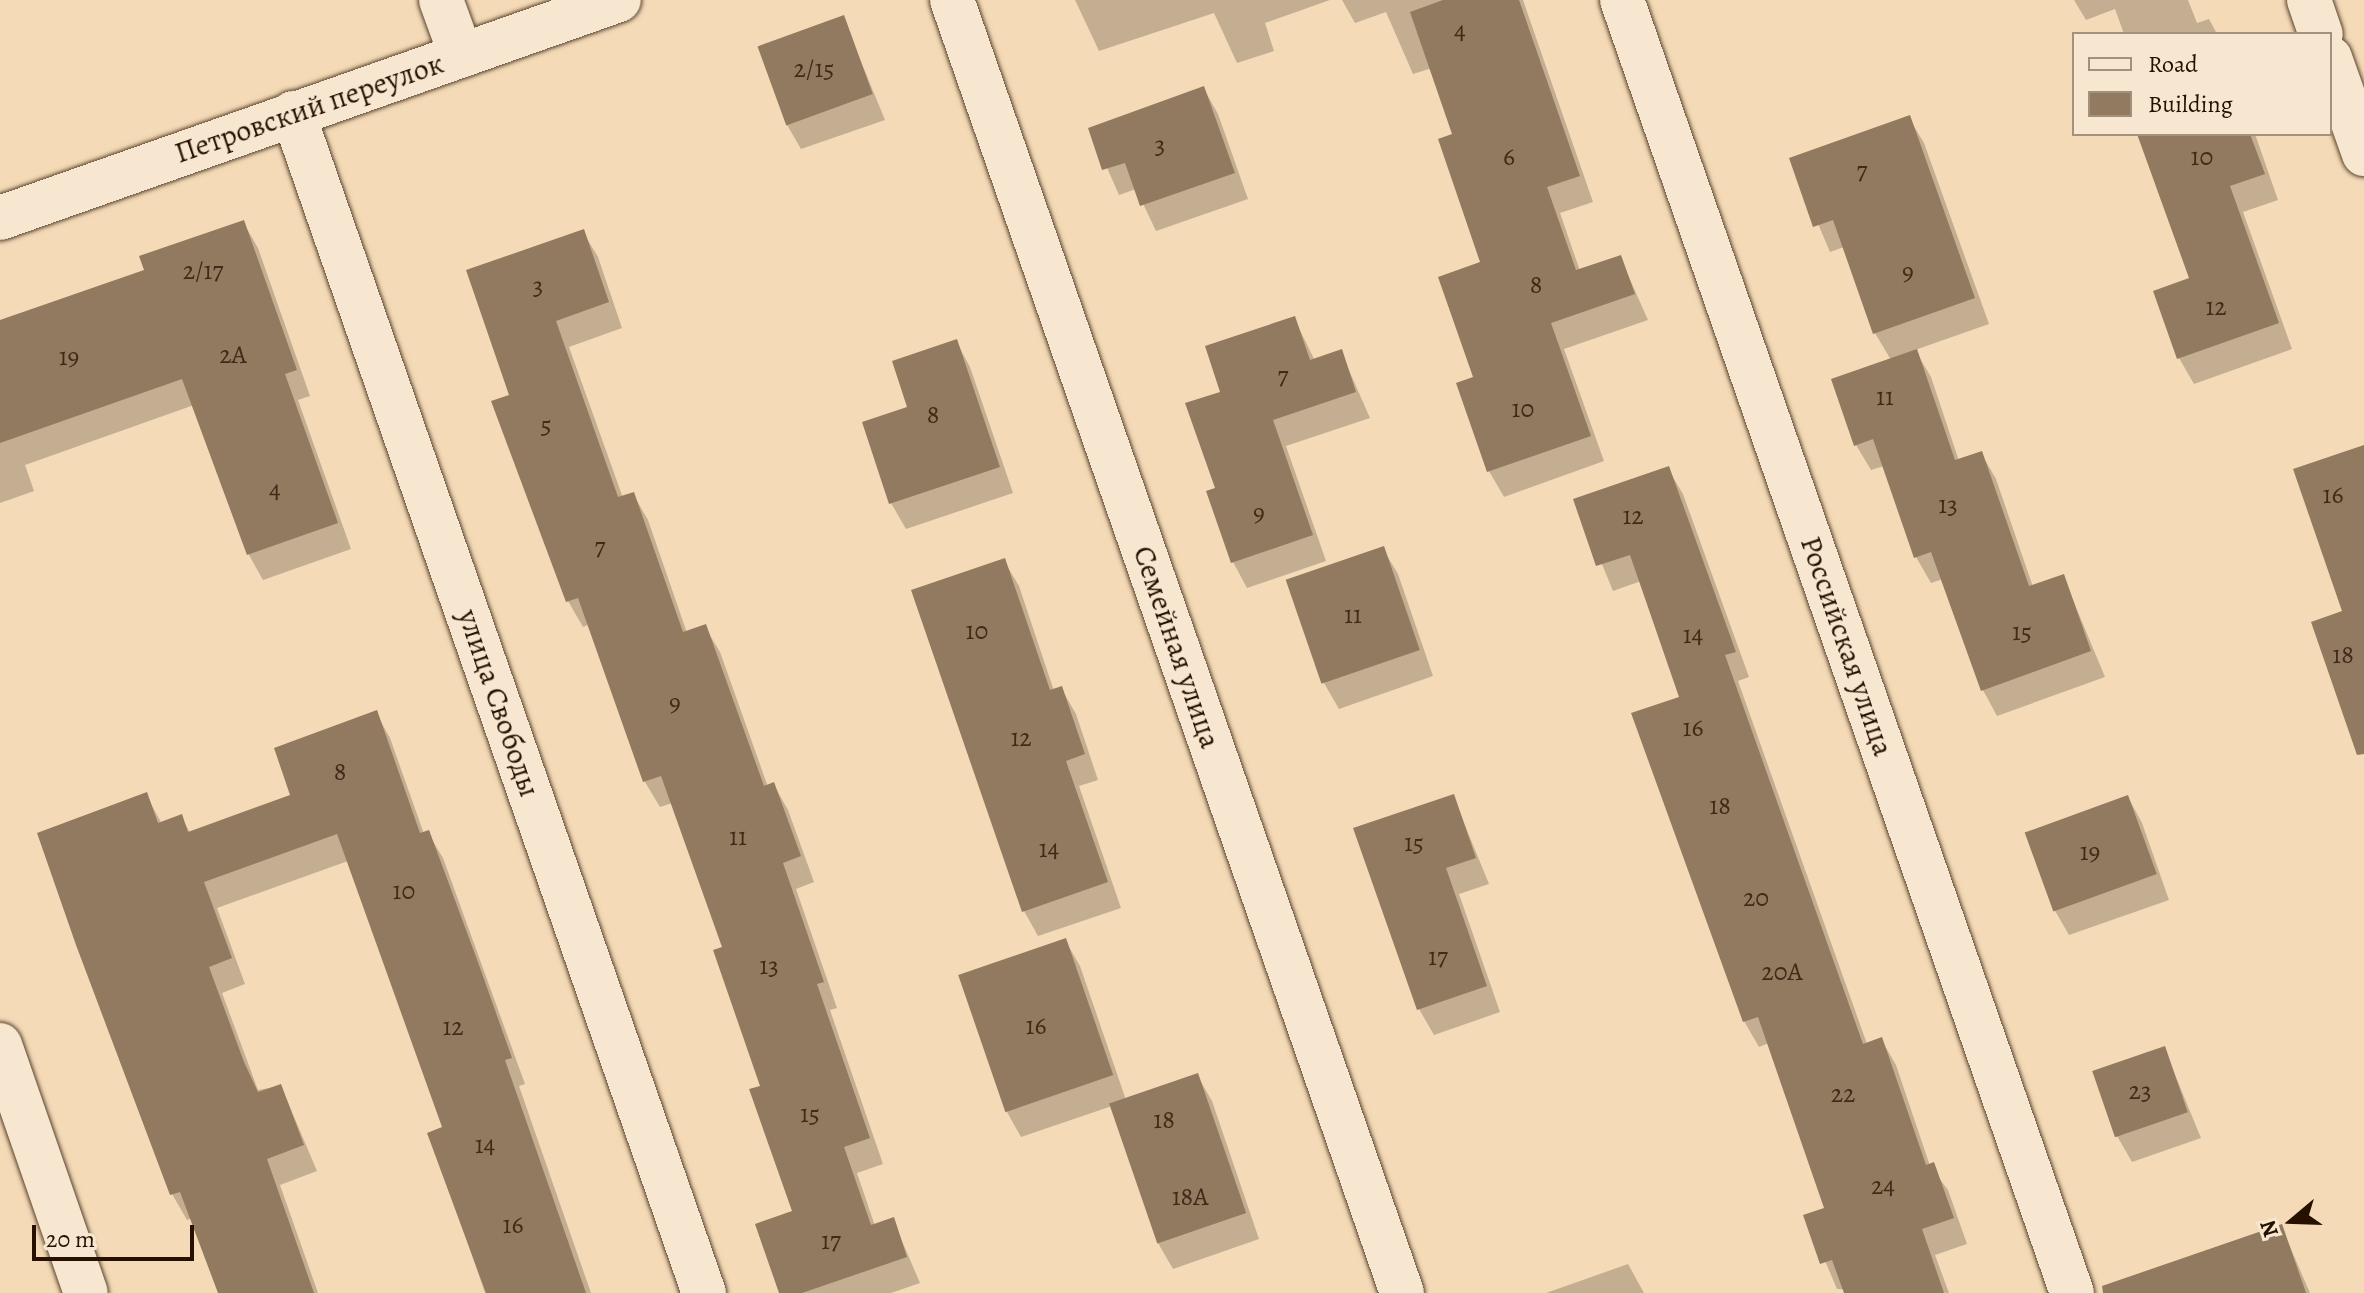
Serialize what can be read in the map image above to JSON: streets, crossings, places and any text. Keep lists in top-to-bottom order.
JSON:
{
  "streets": {
    "street": [
      "Петровский переулок",
      "Российская улица",
      "Семейная улица",
      "улица Свободы"
    ]
  },
  "crossings": [
    ["Петровский переулок", "улица Свободы"]
  ],
  "house_numbers": [
    "4",
    "2/15",
    "3",
    "6",
    "10",
    "7",
    "2/17",
    "9",
    "8",
    "3",
    "12",
    "2А",
    "19",
    "7",
    "11",
    "10",
    "8",
    "5",
    "4",
    "16",
    "13",
    "9",
    "12",
    "7",
    "11",
    "10",
    "15",
    "14",
    "18",
    "9",
    "16",
    "12",
    "8",
    "18",
    "11",
    "15",
    "14",
    "19",
    "10",
    "20",
    "17",
    "13",
    "20А",
    "16",
    "12",
    "23",
    "22",
    "15",
    "18",
    "14",
    "24",
    "18А",
    "16",
    "17"
  ],
  "legend": ["Road", "Building"],
  "scale_bar": "20 m",
  "north": "left"
}
